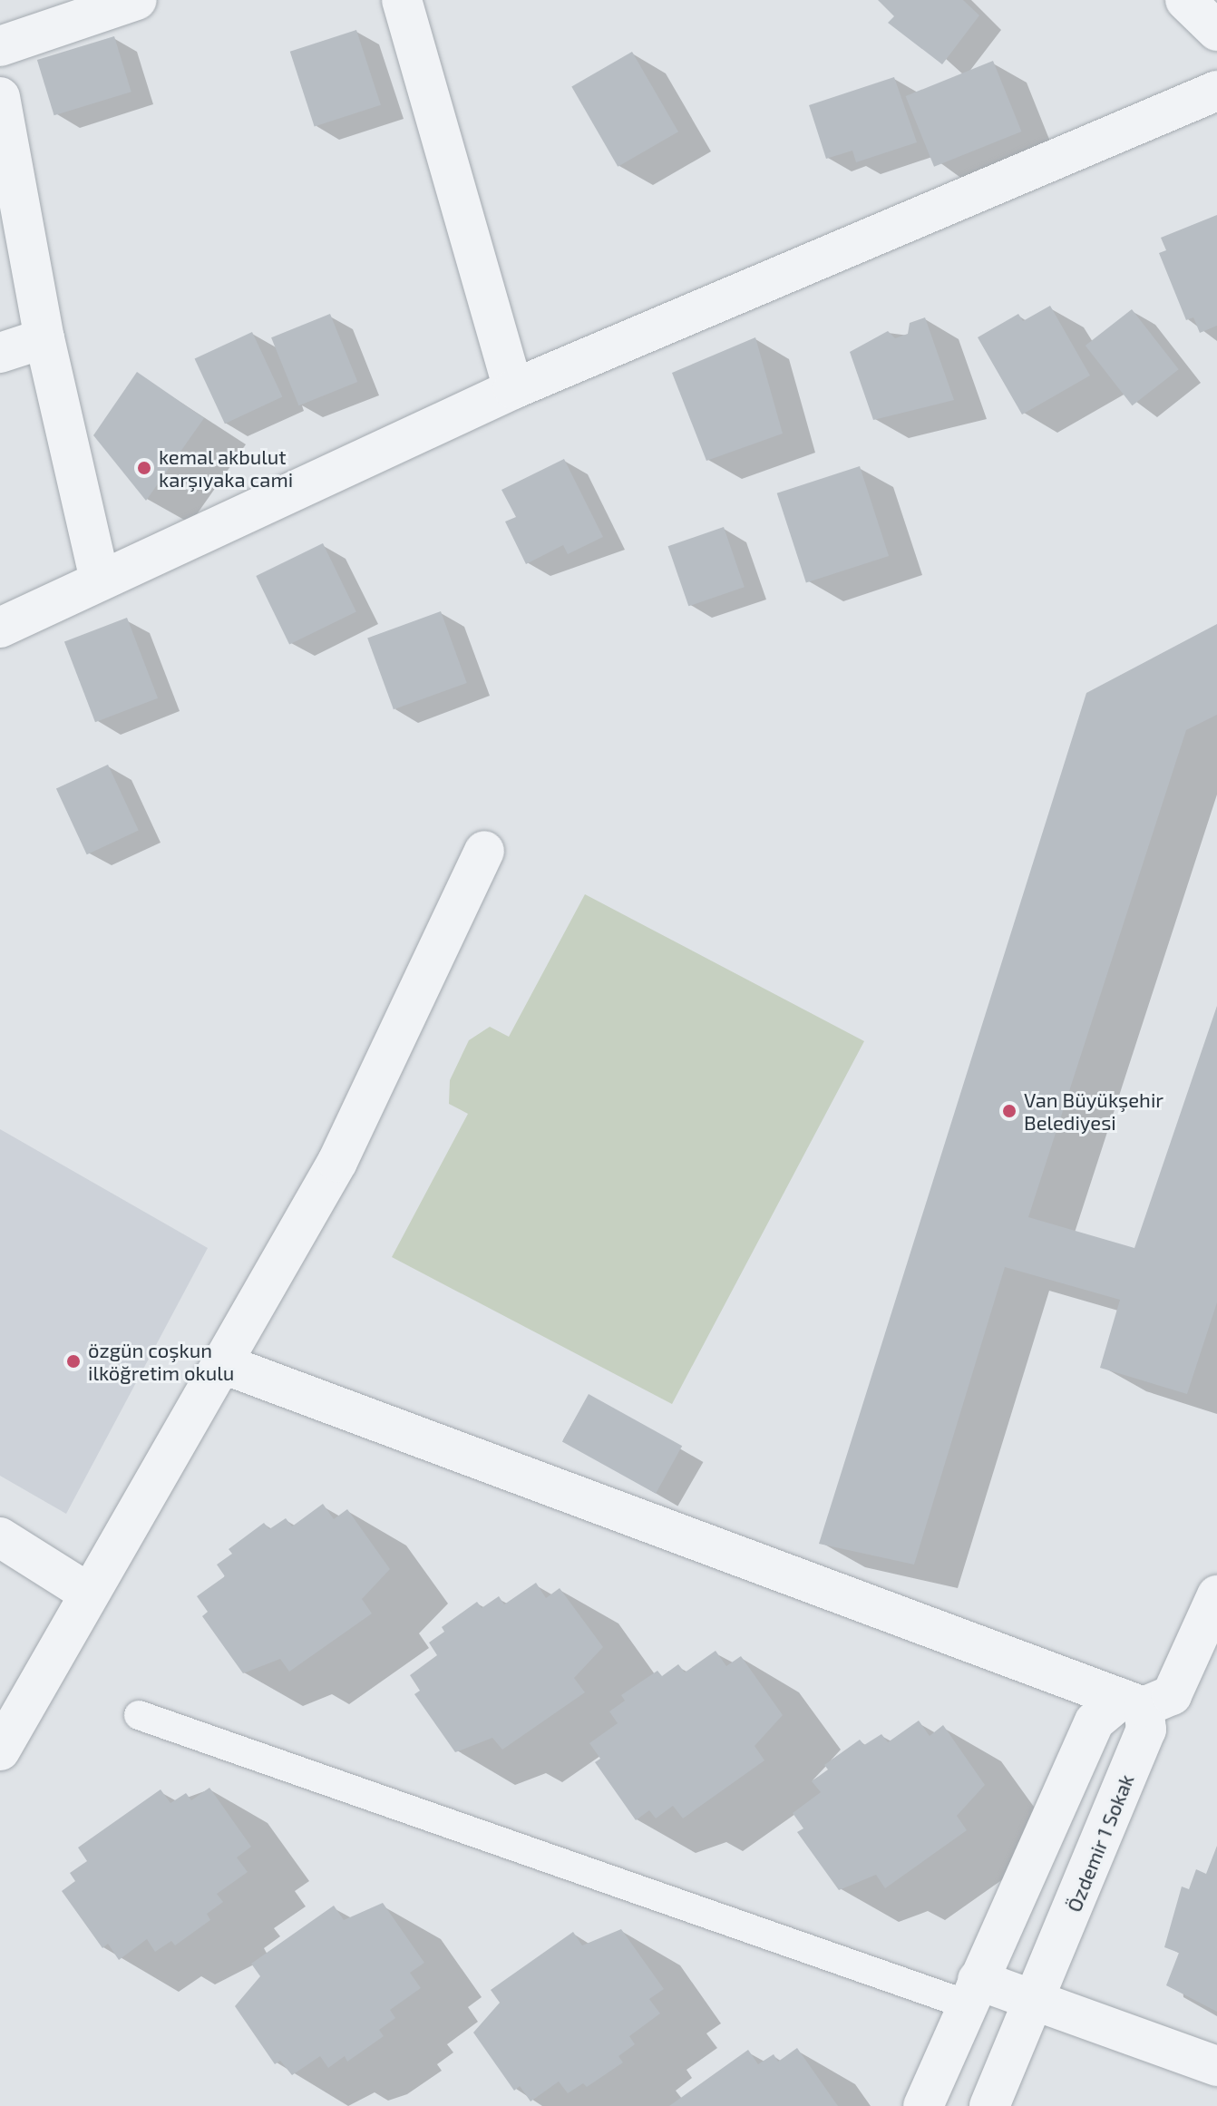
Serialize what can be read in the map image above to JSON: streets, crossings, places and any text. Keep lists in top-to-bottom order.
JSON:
{
  "streets": {
    "street": ["Özdemir 1 Sokak"]
  },
  "places": ["kemal akbulut karşıyaka cami", "Van Büyükşehir Belediyesi", "özgün coşkun ilköğretim okulu"]
}
